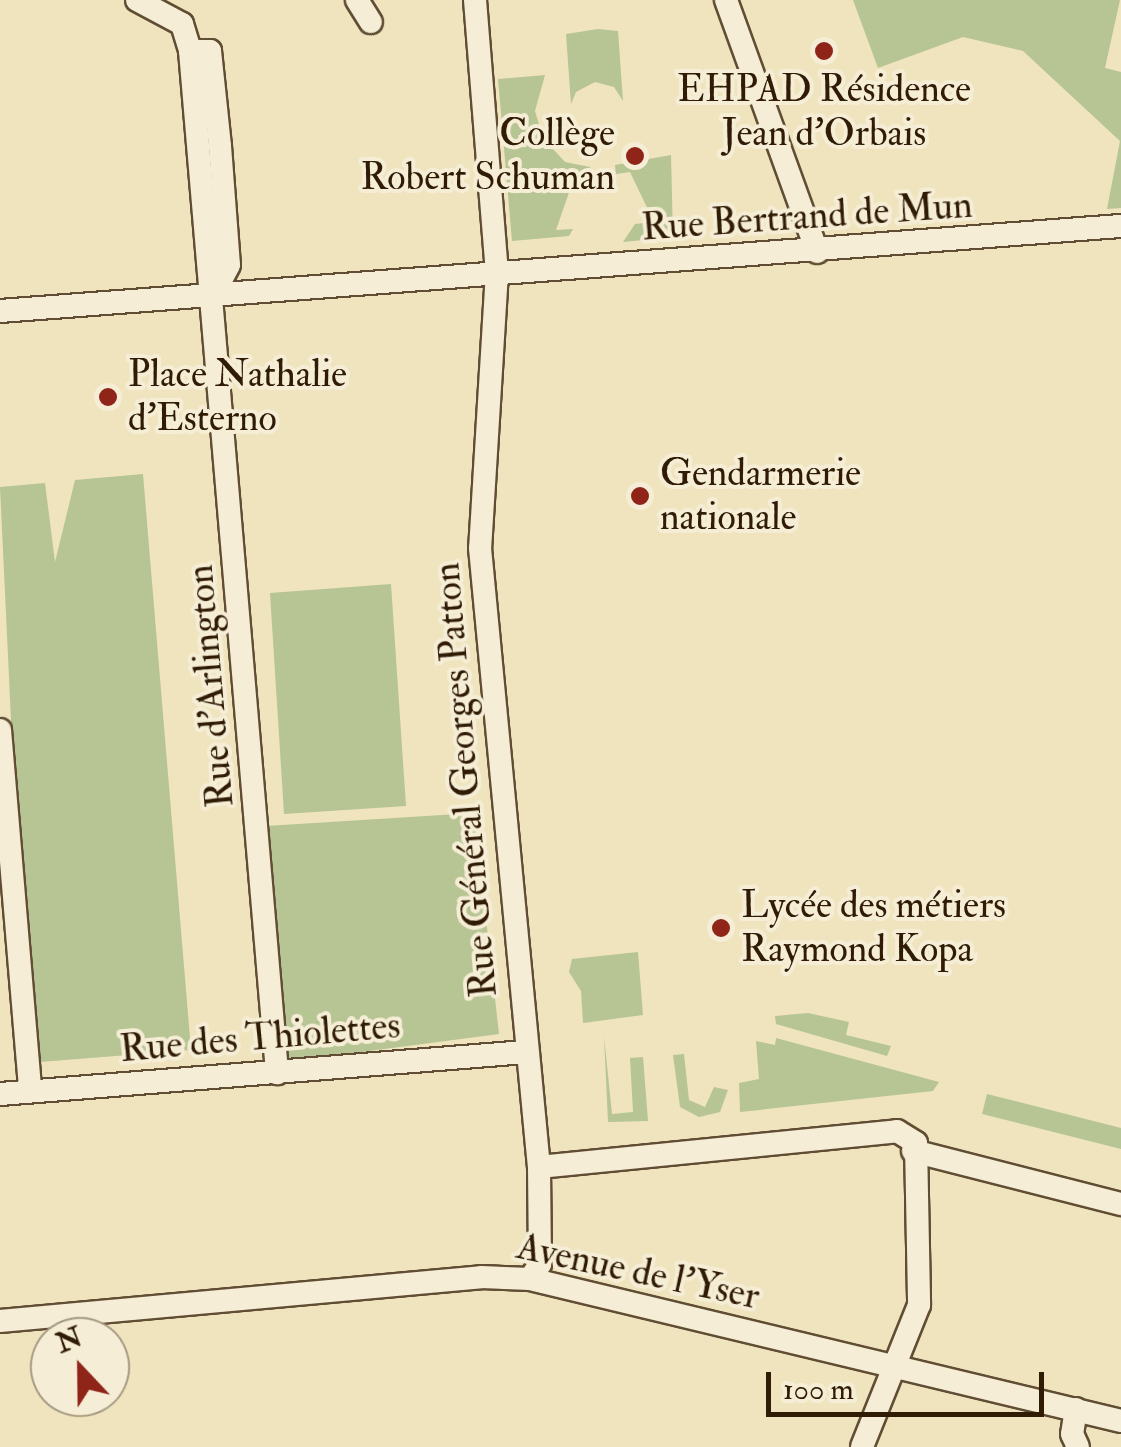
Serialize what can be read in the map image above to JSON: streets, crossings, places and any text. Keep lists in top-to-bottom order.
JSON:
{
  "streets": {
    "street": [
      "Rue Bertrand de Mun",
      "Rue d'Arlington",
      "Rue Général Georges Patton",
      "Rue des Thiolettes",
      "Avenue de l'Yser"
    ]
  },
  "crossings": [
    ["Rue Bertrand de Mun", "Rue d'Arlington"],
    ["Rue Bertrand de Mun", "Rue Général Georges Patton"],
    ["Rue d'Arlington", "Rue des Thiolettes"],
    ["Rue Général Georges Patton", "Rue des Thiolettes"],
    ["Rue Général Georges Patton", "Avenue de l'Yser"]
  ],
  "places": [
    "EHPAD Résidence Jean d'Orbais",
    "Collège Robert Schuman",
    "Place Nathalie d'Esterno",
    "Gendarmerie nationale",
    "Lycée des métiers Raymond Kopa"
  ],
  "scale_bar": "100 m",
  "north": "top"
}
